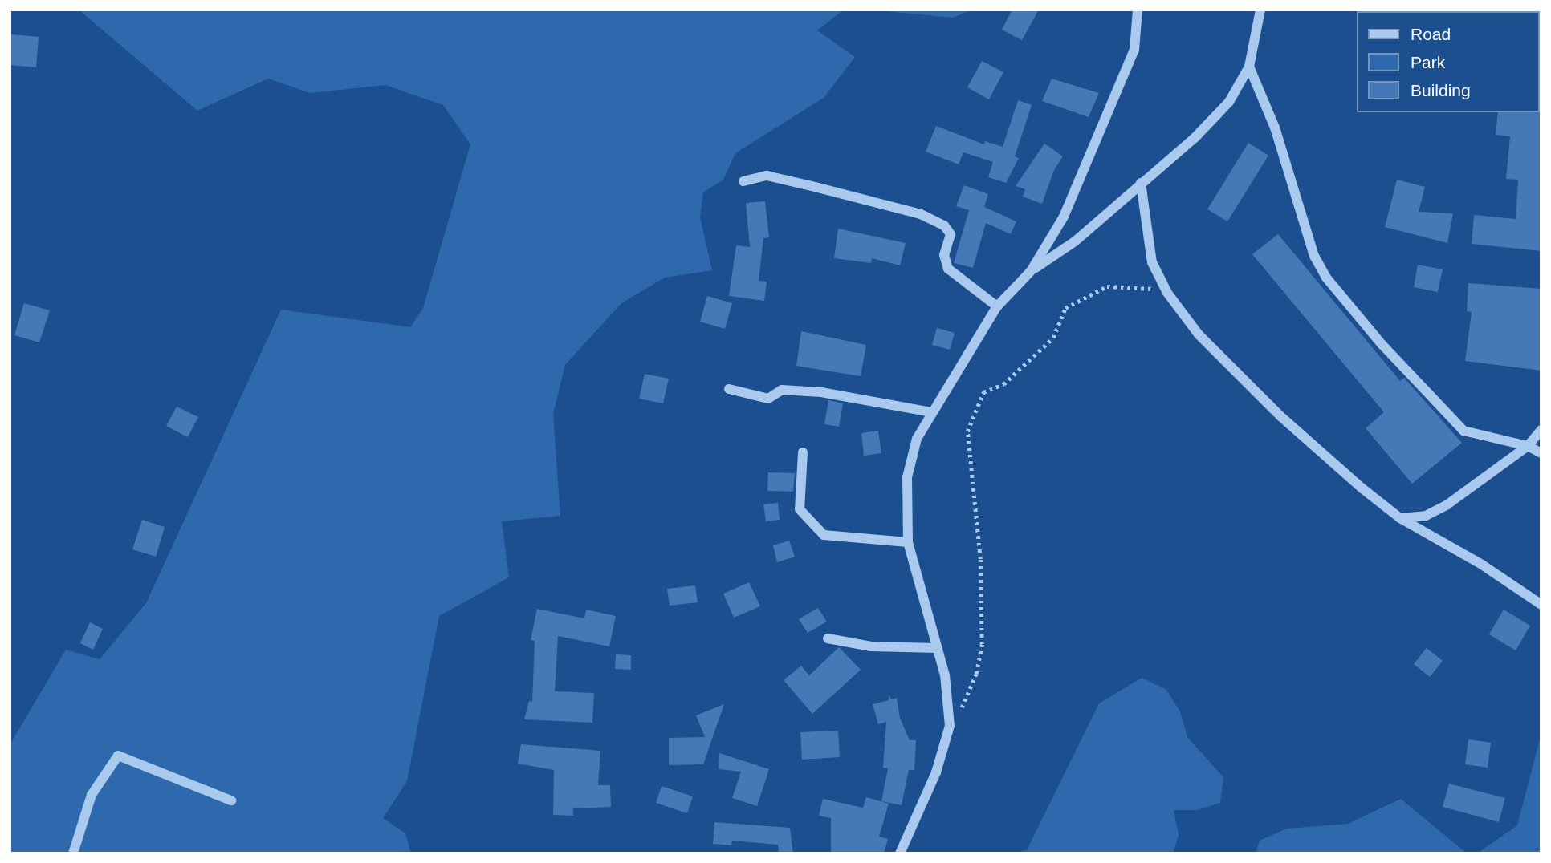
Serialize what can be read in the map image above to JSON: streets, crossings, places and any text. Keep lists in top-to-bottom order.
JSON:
{
  "legend": ["Road", "Park", "Building"]
}
